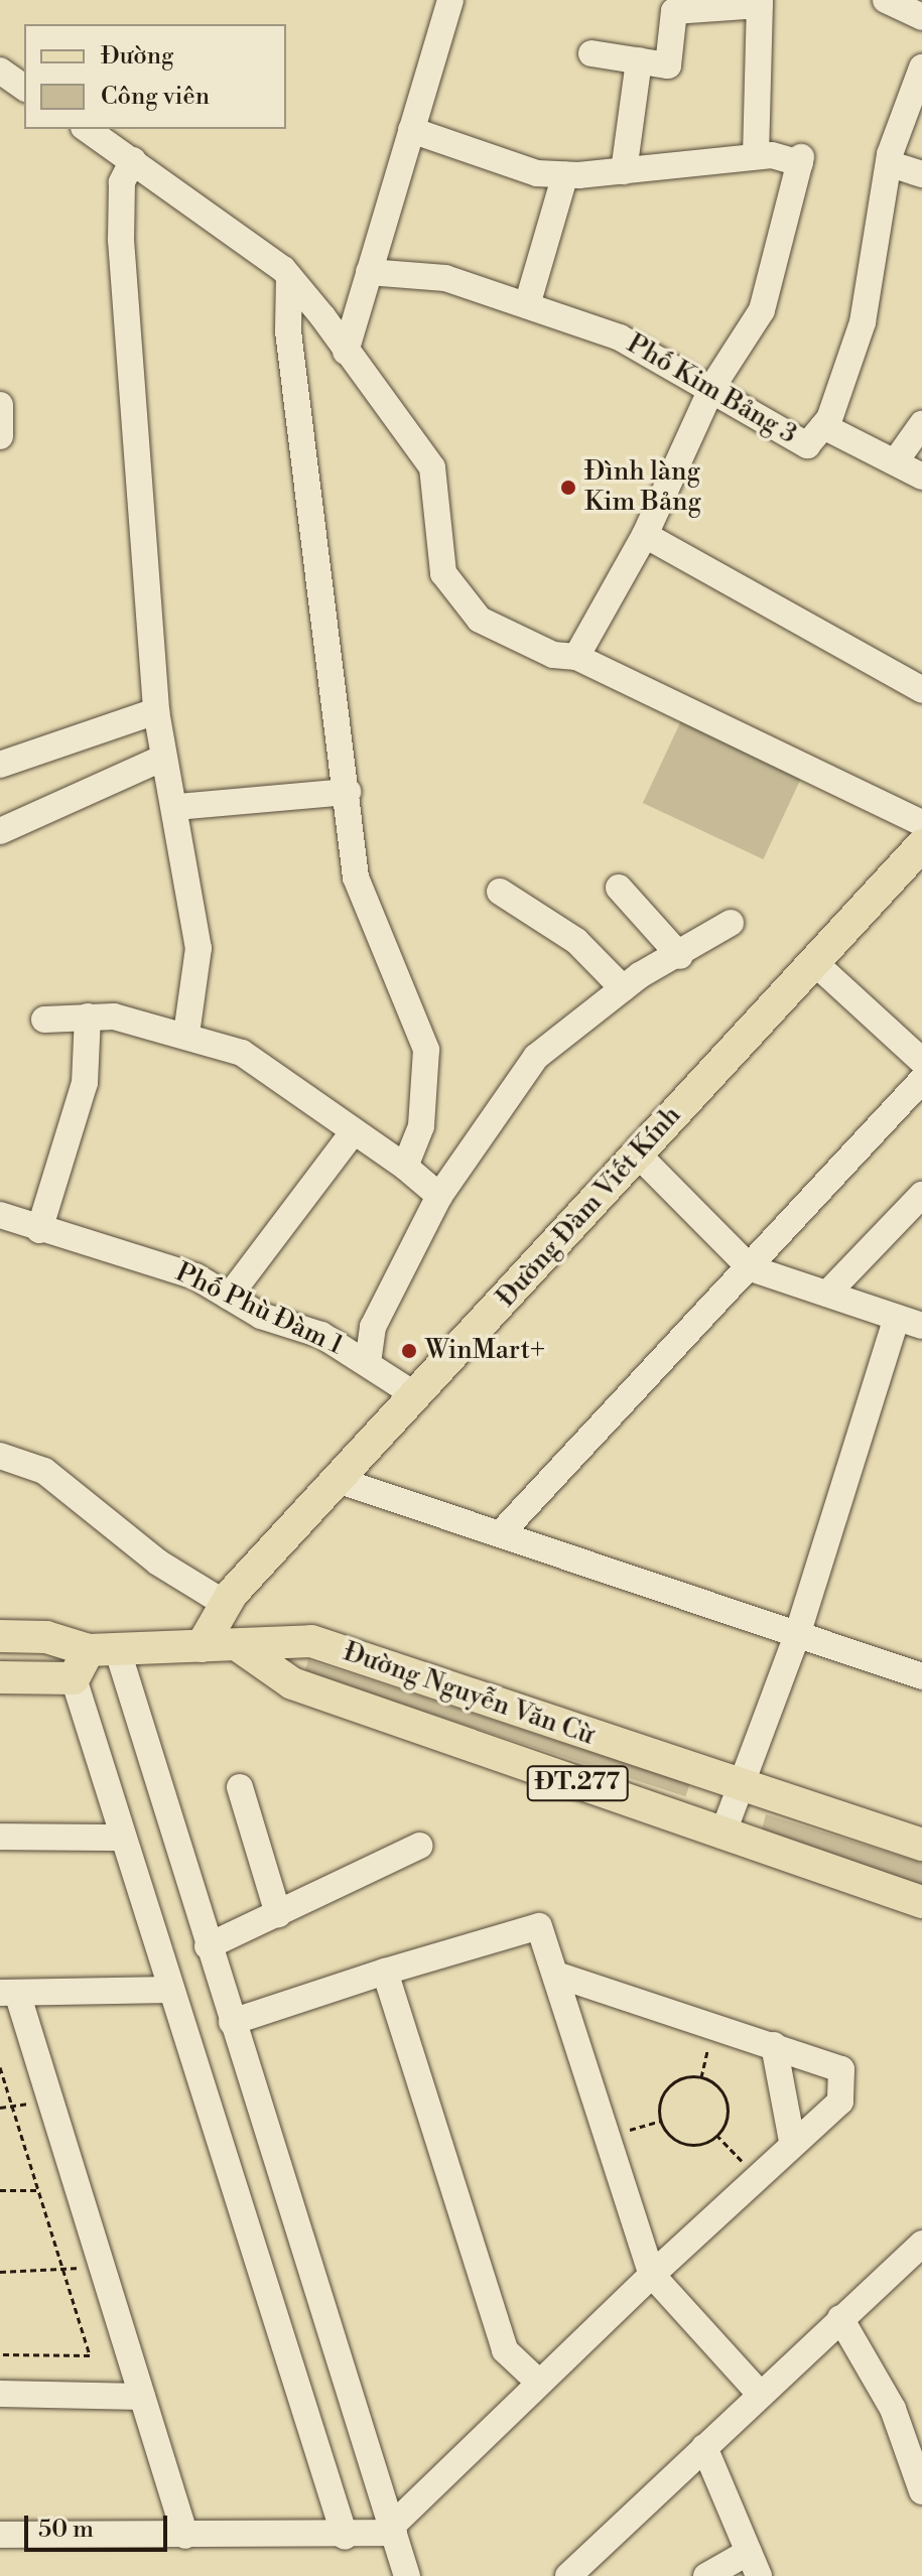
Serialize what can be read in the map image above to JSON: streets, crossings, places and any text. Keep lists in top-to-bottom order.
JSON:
{
  "streets": {
    "main road": ["Đường Đàm Viết Kính", "Đường Nguyễn Văn Cừ", "ĐT.277"],
    "street": ["Phố Kim Bảng 3", "Phố Phù Đàm 1"]
  },
  "crossings": [
    ["Đường Đàm Viết Kính", "Phố Phù Đàm 1"],
    ["Đường Đàm Viết Kính", "Đường Nguyễn Văn Cừ"]
  ],
  "places": ["Đình làng Kim Bảng", "WinMart+"],
  "legend": ["Đường", "Công viên"],
  "scale_bar": "50 m"
}
